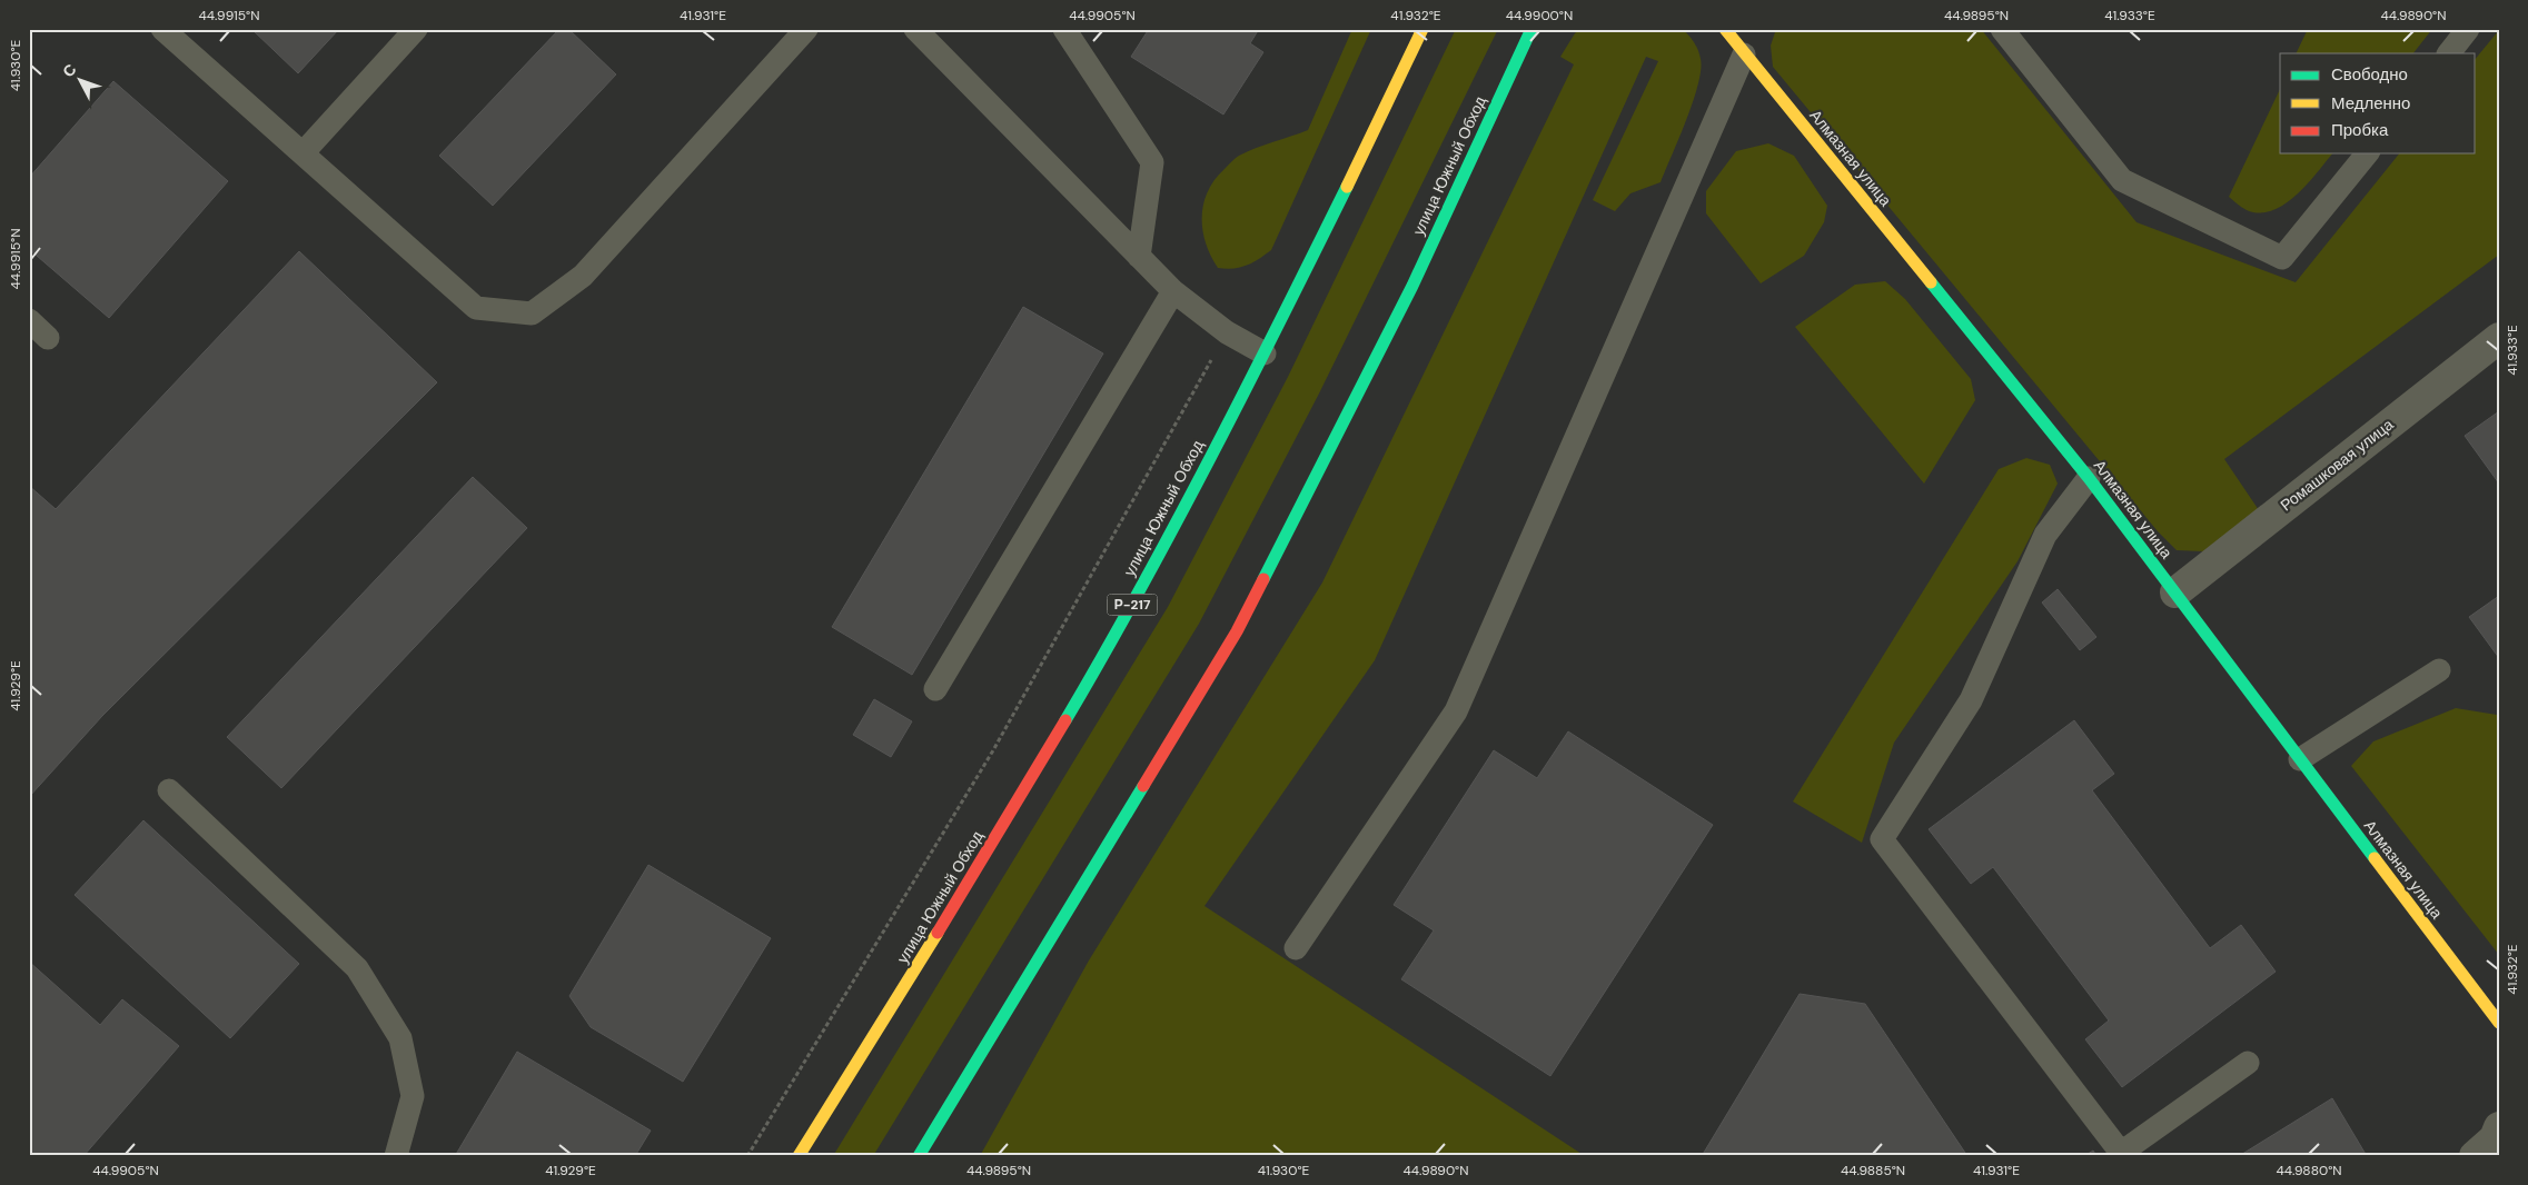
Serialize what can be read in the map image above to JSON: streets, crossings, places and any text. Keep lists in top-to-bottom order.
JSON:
{
  "streets": {
    "main road": ["Алмазная улица", "улица Южный Обход", "Р-217"],
    "street": ["Ромашковая улица"]
  },
  "crossings": [
    ["Алмазная улица", "Ромашковая улица"]
  ],
  "legend": ["Свободно", "Медленно", "Пробка"],
  "north": "top left",
  "coordinates": [
    "44.9915°N",
    "41.931°E",
    "44.9905°N",
    "41.932°E",
    "44.9900°N",
    "44.9895°N",
    "41.933°E",
    "44.9890°N",
    "41.930°E",
    "41.929°E",
    "44.9885°N",
    "44.9880°N"
  ]
}
